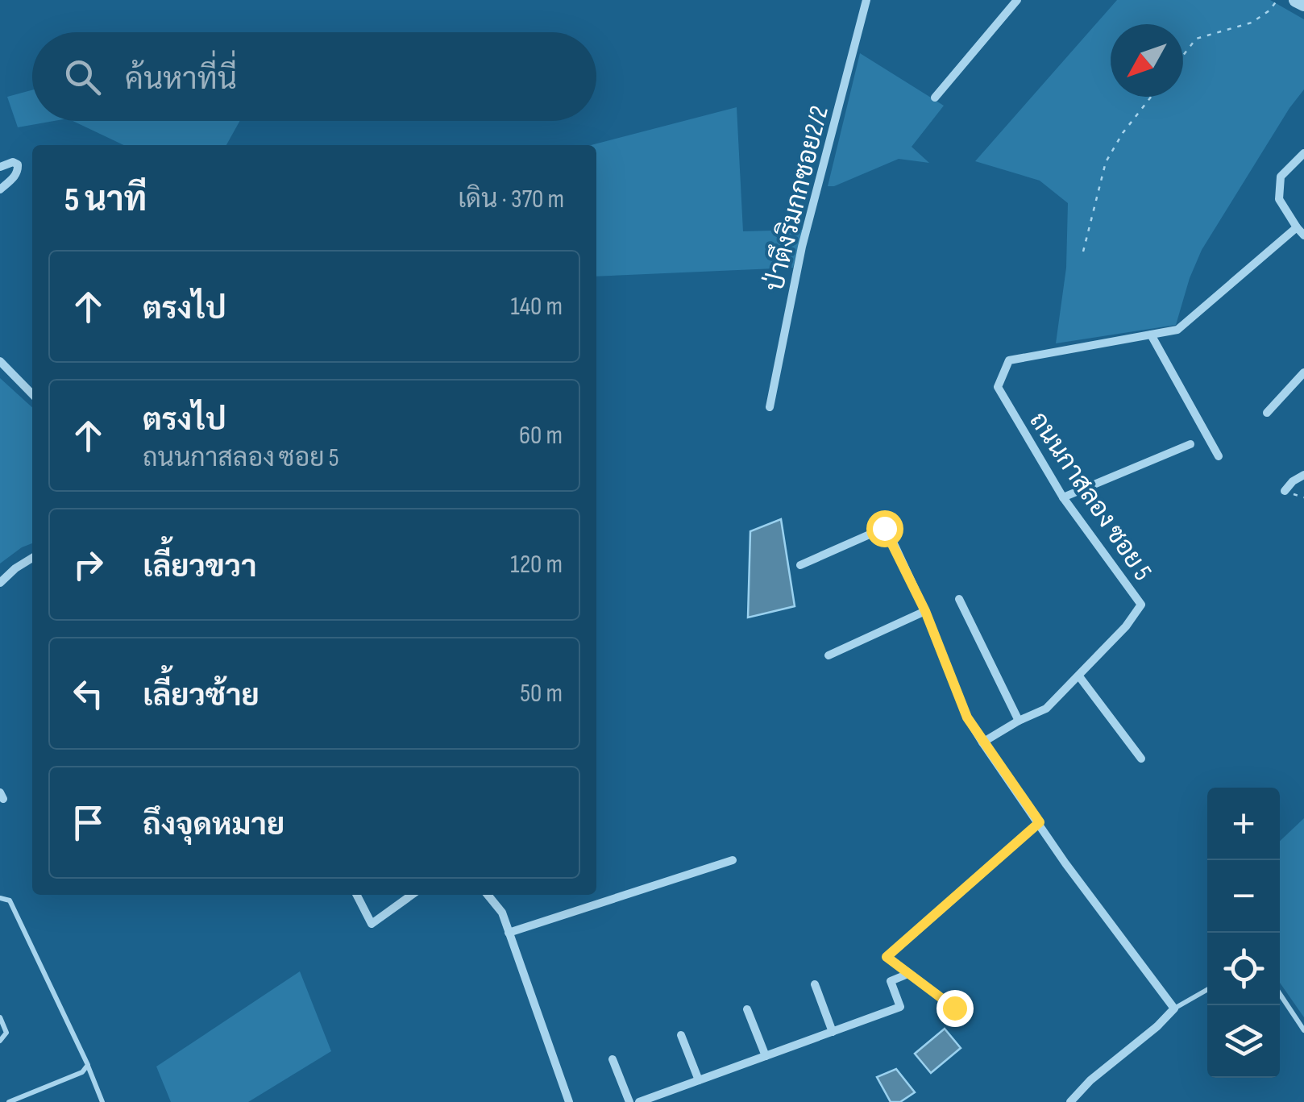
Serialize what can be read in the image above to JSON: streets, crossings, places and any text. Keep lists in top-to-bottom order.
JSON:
{
  "streets": {
    "street": ["ป่าตึงริมกกซอย2/2", "ถนนกาสลอง ซอย 5"]
  },
  "north": "bottom left",
  "page": {
    "search": "ค้นหาที่นี่",
    "heading": ["5 นาที", "เดิน · 370 m"],
    "list": [
      ["ตรงไป", "140 m"],
      ["ตรงไป", "ถนนกาสลอง ซอย 5", "60 m"],
      ["เลี้ยวขวา", "120 m"],
      ["เลี้ยวซ้าย", "50 m"],
      "ถึงจุดหมาย"
    ],
    "map_buttons": ["+", "−"]
  }
}
